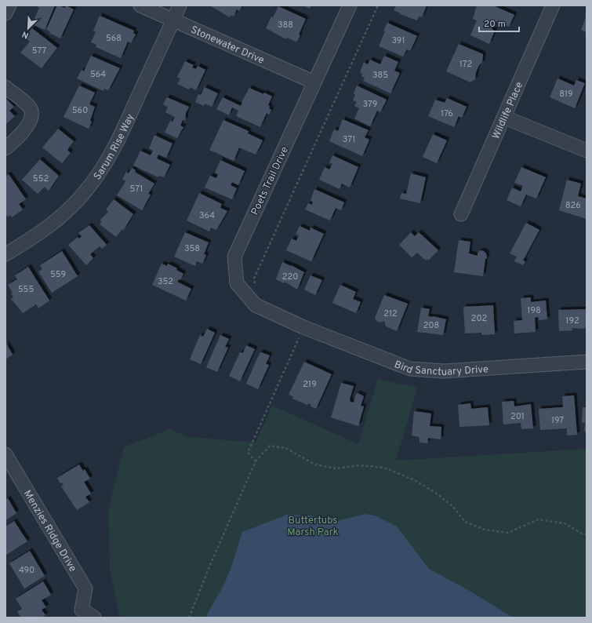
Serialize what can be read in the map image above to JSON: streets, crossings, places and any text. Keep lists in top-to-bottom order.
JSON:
{
  "streets": {
    "street": [
      "Stonewater Drive",
      "Wildlife Place",
      "Sarum Rise Way",
      "Poets Trail Drive",
      "Bird Sanctuary Drive",
      "Menzies Ridge Drive"
    ]
  },
  "crossings": [
    ["Stonewater Drive", "Sarum Rise Way"],
    ["Stonewater Drive", "Poets Trail Drive"],
    ["Poets Trail Drive", "Bird Sanctuary Drive"]
  ],
  "parks": ["Buttertubs Marsh Park"],
  "house_numbers": [
    "388",
    "568",
    "391",
    "577",
    "172",
    "564",
    "385",
    "819",
    "379",
    "560",
    "176",
    "371",
    "552",
    "571",
    "826",
    "364",
    "358",
    "559",
    "220",
    "352",
    "555",
    "198",
    "212",
    "202",
    "192",
    "208",
    "219",
    "201",
    "197",
    "490"
  ],
  "scale_bar": "20 m",
  "north": "bottom left"
}
